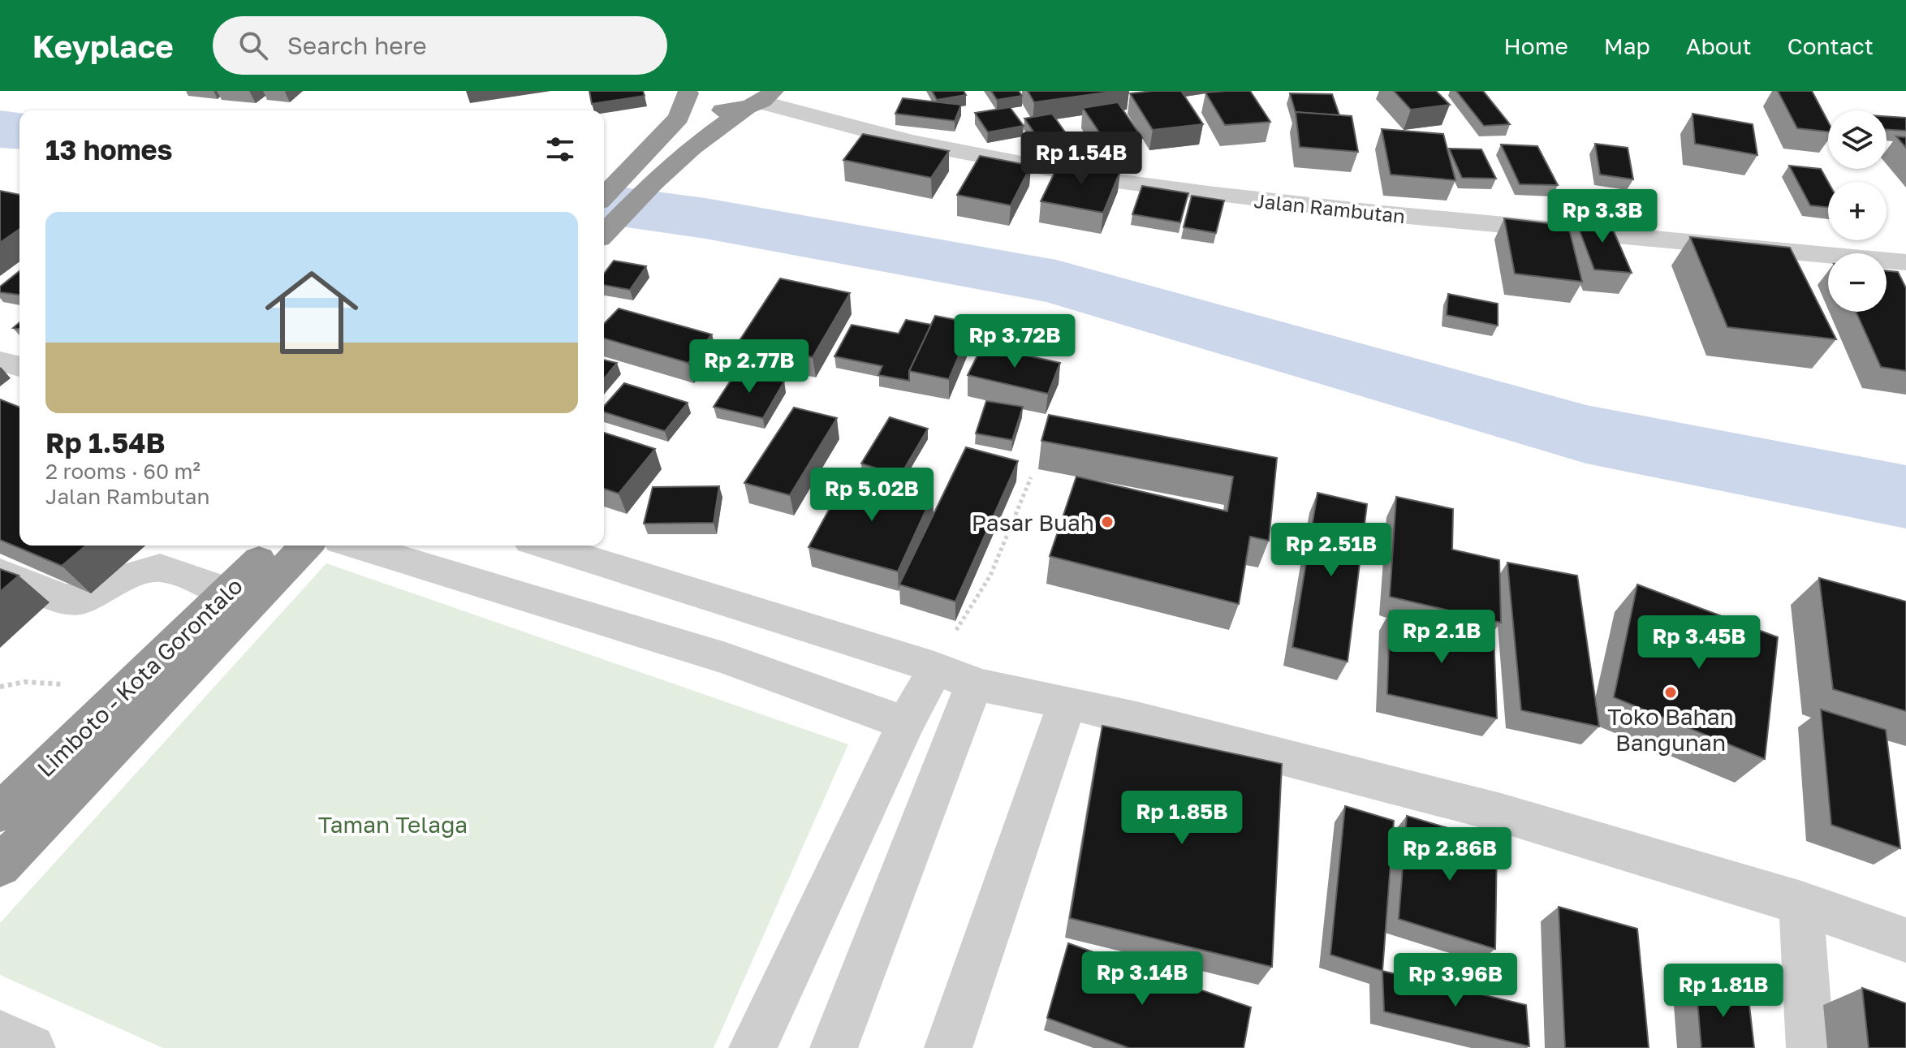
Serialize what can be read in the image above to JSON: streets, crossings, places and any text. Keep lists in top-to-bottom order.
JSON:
{
  "streets": {
    "highway": ["Limboto - Kota Gorontalo"],
    "street": ["Jalan Rambutan"]
  },
  "parks": ["Taman Telaga"],
  "places": ["Pasar Buah", "Toko Bahan Bangunan"],
  "page": {
    "header": "Keyplace",
    "search": "Search here",
    "nav": [
      "Home",
      "Map",
      "About",
      "Contact"
    ],
    "map_buttons": ["+", "−"],
    "heading": "13 homes",
    "price": [
      "Rp 1.54B",
      "Rp 3.3B",
      "Rp 3.72B",
      "Rp 2.77B",
      "Rp 5.02B",
      "Rp 2.51B",
      "Rp 2.1B",
      "Rp 3.45B",
      "Rp 1.85B",
      "Rp 2.86B",
      "Rp 3.14B",
      "Rp 3.96B",
      "Rp 1.81B"
    ],
    "list": [
      {
        "name": "Rp 1.54B",
        "note": "2 rooms · 60 m² · Jalan Rambutan"
      }
    ]
  }
}
